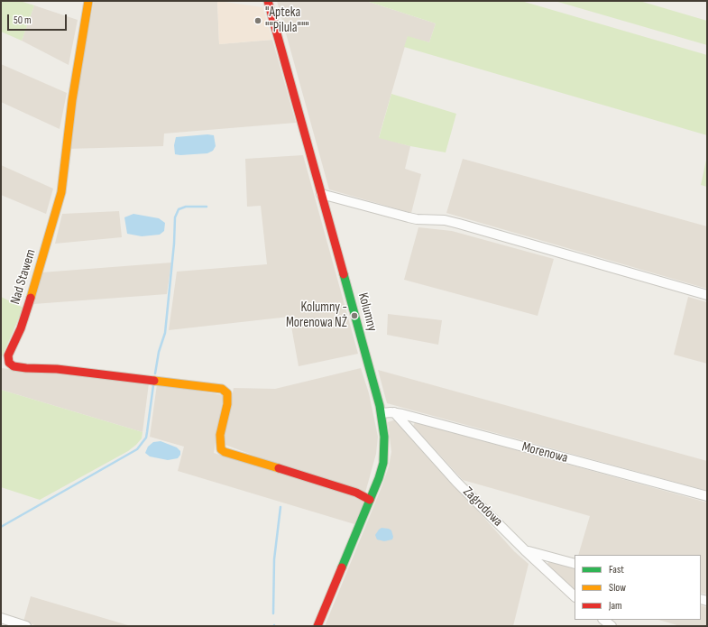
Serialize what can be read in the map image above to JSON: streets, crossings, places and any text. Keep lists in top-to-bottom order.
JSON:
{
  "streets": {
    "street": [
      "Nad Stawem",
      "Kolumny",
      "Morenowa",
      "Zagrodowa"
    ]
  },
  "crossings": [
    ["Nad Stawem", "Kolumny"],
    ["Kolumny", "Morenowa"],
    ["Morenowa", "Zagrodowa"]
  ],
  "places": ["\"Apteka \"\"Pilula\"\"\"", "Kolumny - Morenowa NŻ"],
  "legend": ["Fast", "Slow", "Jam"],
  "scale_bar": "50 m"
}
